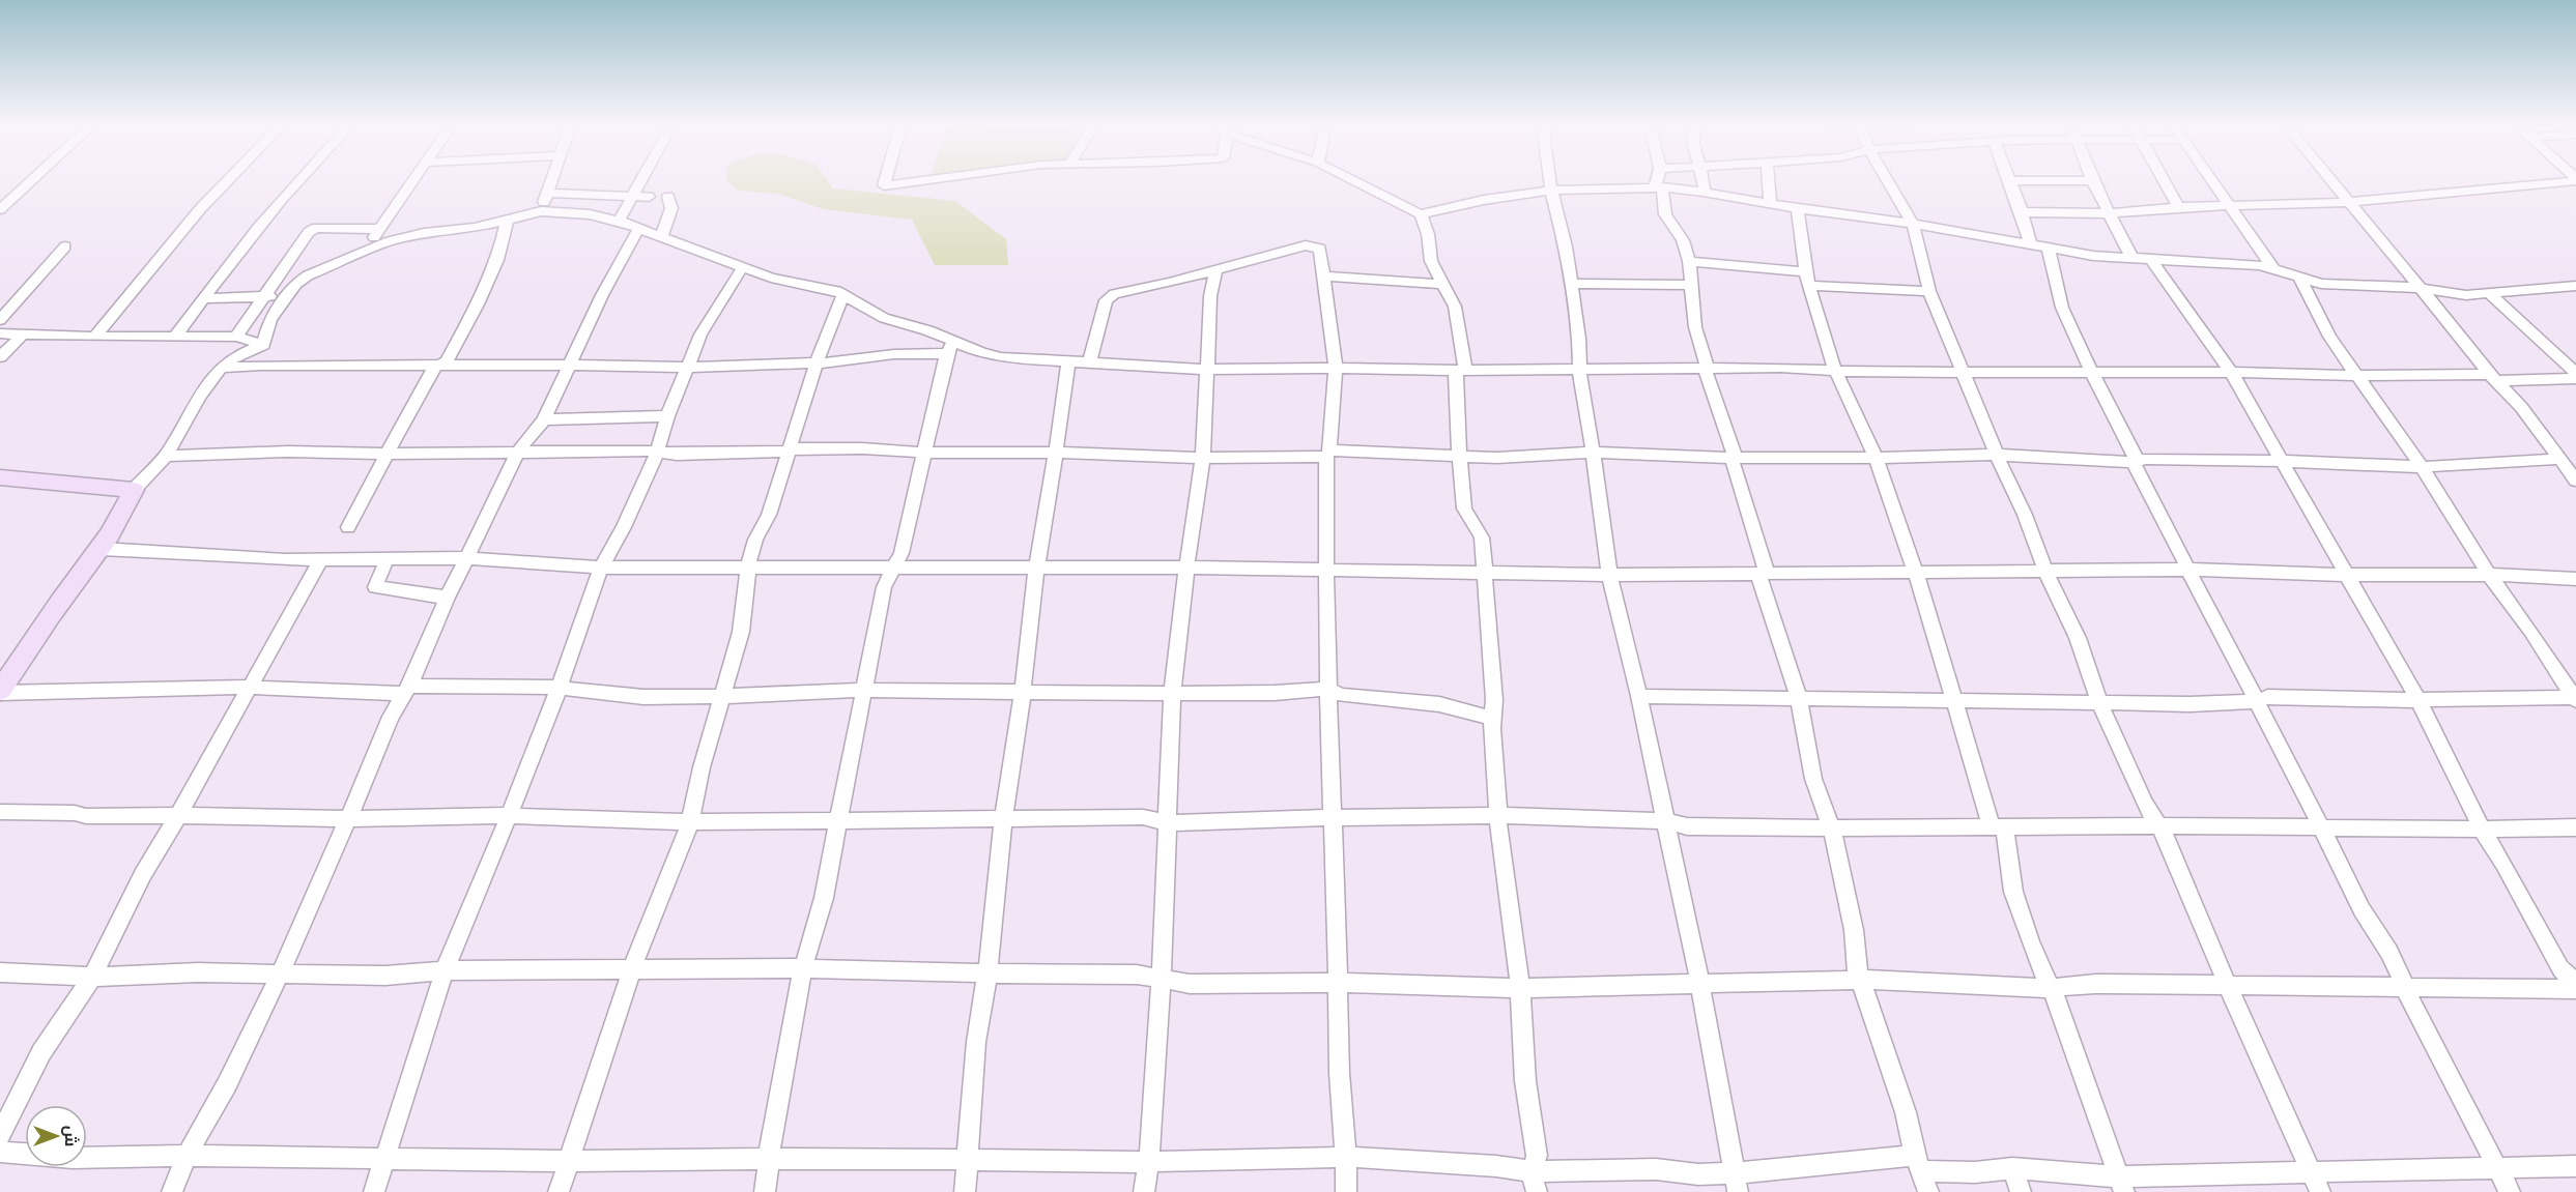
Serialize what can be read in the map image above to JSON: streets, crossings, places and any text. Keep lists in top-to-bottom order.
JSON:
{
  "north": "right"
}
